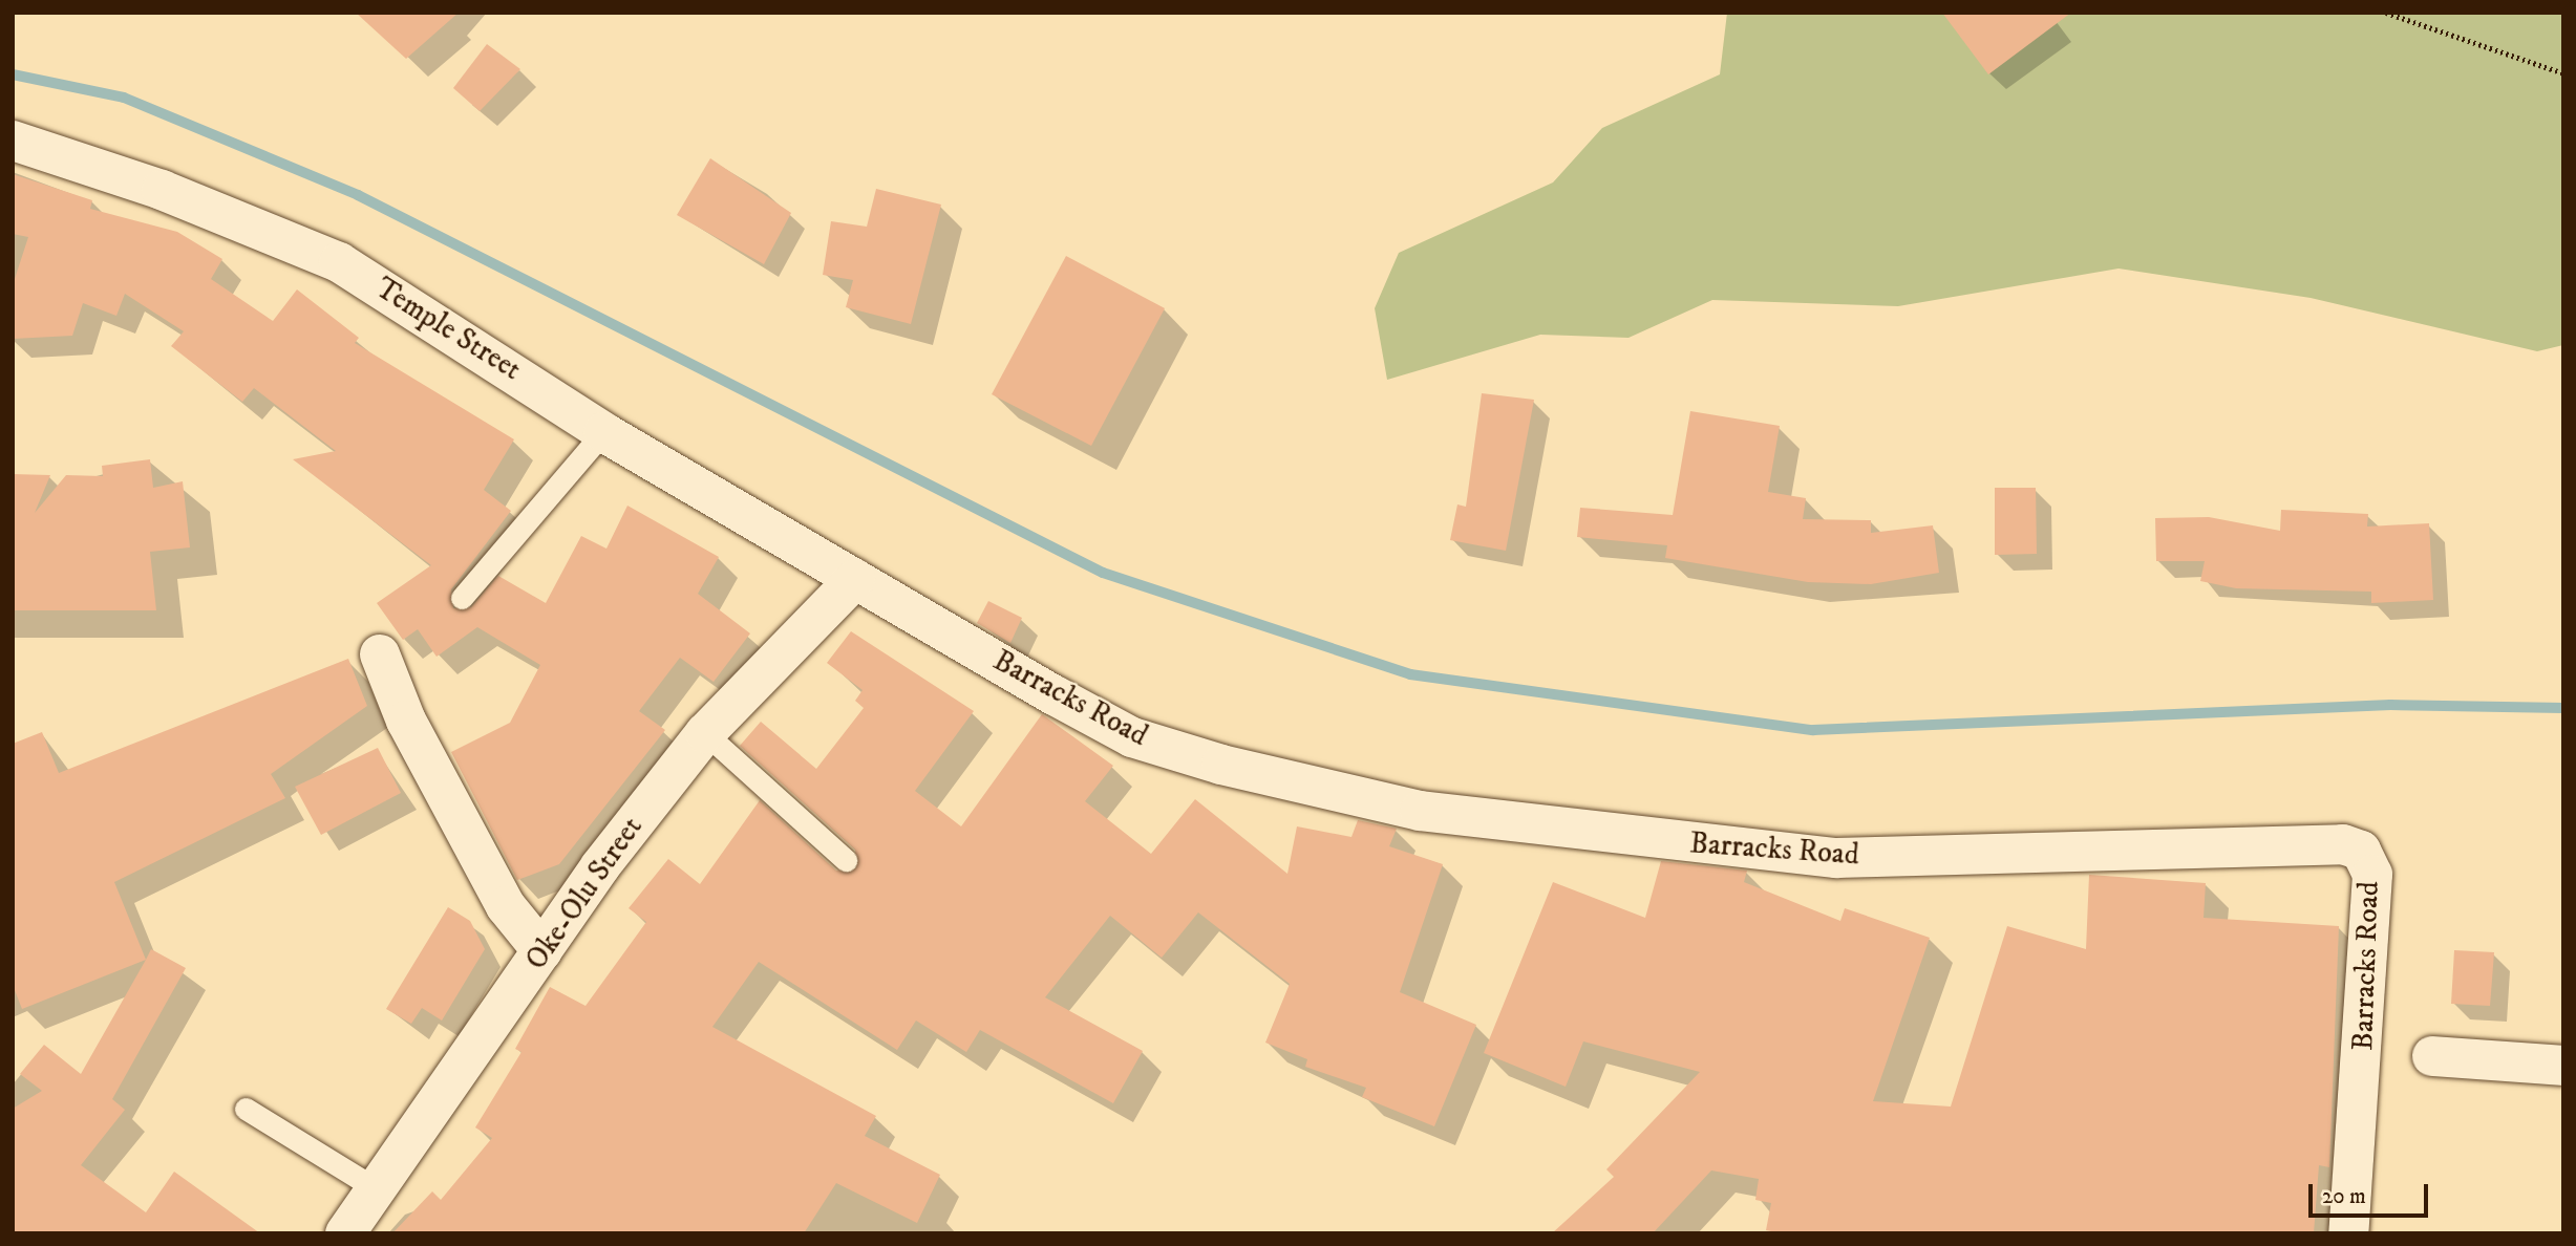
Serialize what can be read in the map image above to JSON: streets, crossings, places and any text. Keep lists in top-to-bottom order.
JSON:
{
  "streets": {
    "street": ["Temple Street", "Barracks Road", "Oke-Olu Street"]
  },
  "crossings": [
    ["Temple Street", "Barracks Road"],
    ["Temple Street", "Oke-Olu Street"],
    ["Barracks Road", "Oke-Olu Street"]
  ],
  "scale_bar": "20 m"
}
